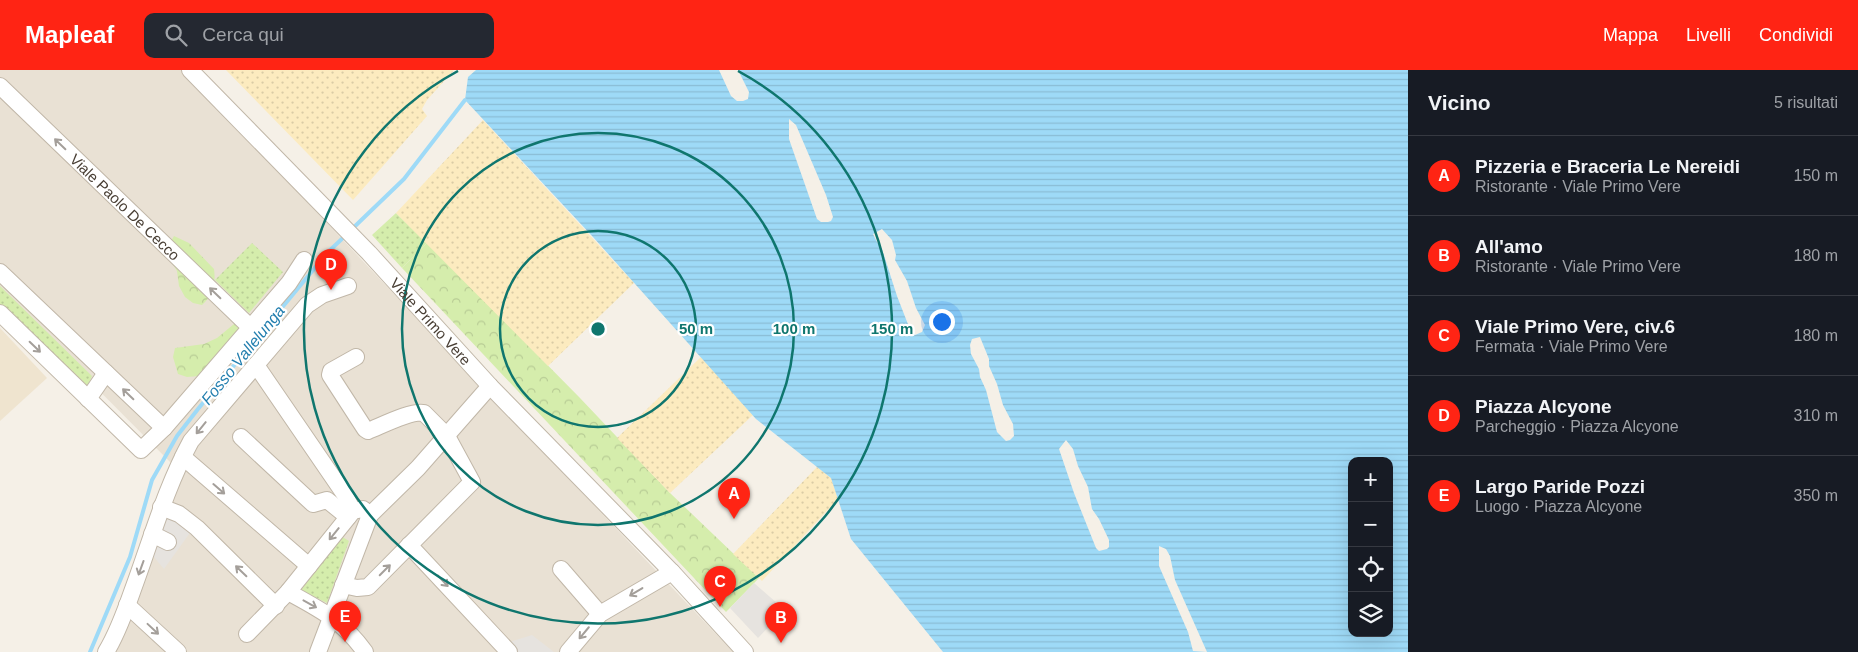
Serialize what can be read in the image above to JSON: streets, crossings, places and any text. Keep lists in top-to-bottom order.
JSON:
{
  "streets": {
    "street": ["Viale Paolo De Cecco", "Viale Primo Vere"]
  },
  "water": ["Fosso Vallelunga"],
  "page": {
    "header": "Mapleaf",
    "search": "Cerca qui",
    "nav": ["Mappa", "Livelli", "Condividi"],
    "heading": ["Vicino", "5 risultati"],
    "list": [
      {
        "mark": "A",
        "name": "Pizzeria e Braceria Le Nereidi",
        "note": "Ristorante · Viale Primo Vere",
        "value": "150 m"
      },
      {
        "mark": "B",
        "name": "All'amo",
        "note": "Ristorante · Viale Primo Vere",
        "value": "180 m"
      },
      {
        "mark": "C",
        "name": "Viale Primo Vere, civ.6",
        "note": "Fermata · Viale Primo Vere",
        "value": "180 m"
      },
      {
        "mark": "D",
        "name": "Piazza Alcyone",
        "note": "Parcheggio · Piazza Alcyone",
        "value": "310 m"
      },
      {
        "mark": "E",
        "name": "Largo Paride Pozzi",
        "note": "Luogo · Piazza Alcyone",
        "value": "350 m"
      }
    ],
    "pins": [
      "D",
      "A",
      "C",
      "E",
      "B"
    ],
    "map_buttons": ["+", "−"]
  },
  "rings": ["50 m", "100 m", "150 m"]
}
